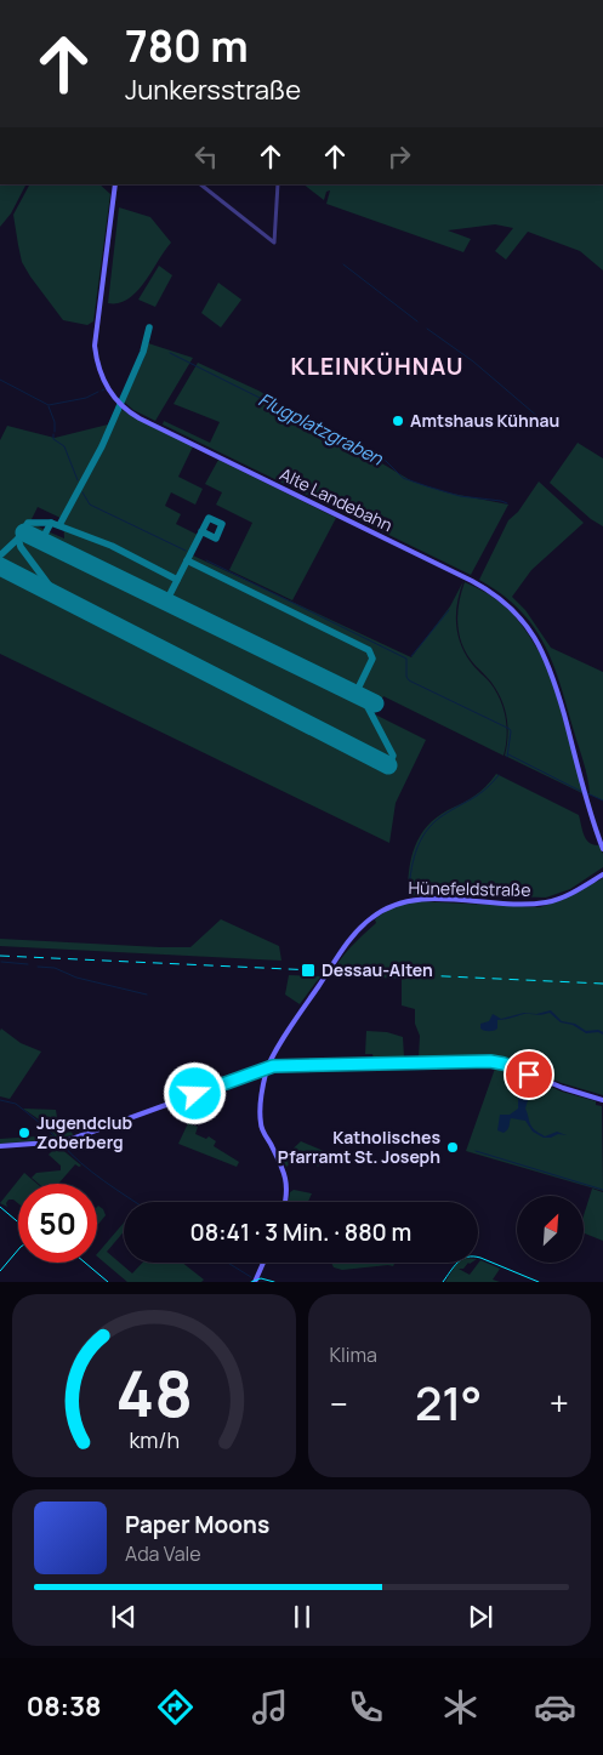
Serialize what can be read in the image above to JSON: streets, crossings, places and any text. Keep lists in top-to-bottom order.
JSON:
{
  "streets": {
    "main road": ["Alte Landebahn", "Hünefeldstraße"]
  },
  "districts": ["KLEINKÜHNAU"],
  "water": ["Flugplatzgraben"],
  "places": {
    "other": ["Amtshaus Kühnau", "Jugendclub Zoberberg", "Katholisches Pfarramt St. Joseph"],
    "transit": ["Dessau-Alten"]
  },
  "north": "top right",
  "page": {
    "turn": ["780 m", "Junkersstraße"],
    "limit": "50",
    "trip": "08:41 · 3 Min. · 880 m",
    "tile": "Klima",
    "heat": ["−", "21°", "+"],
    "song": ["Paper Moons", "Ada Vale"],
    "tabs": "08:38",
    "gauge": ["48", "km/h"]
  }
}
